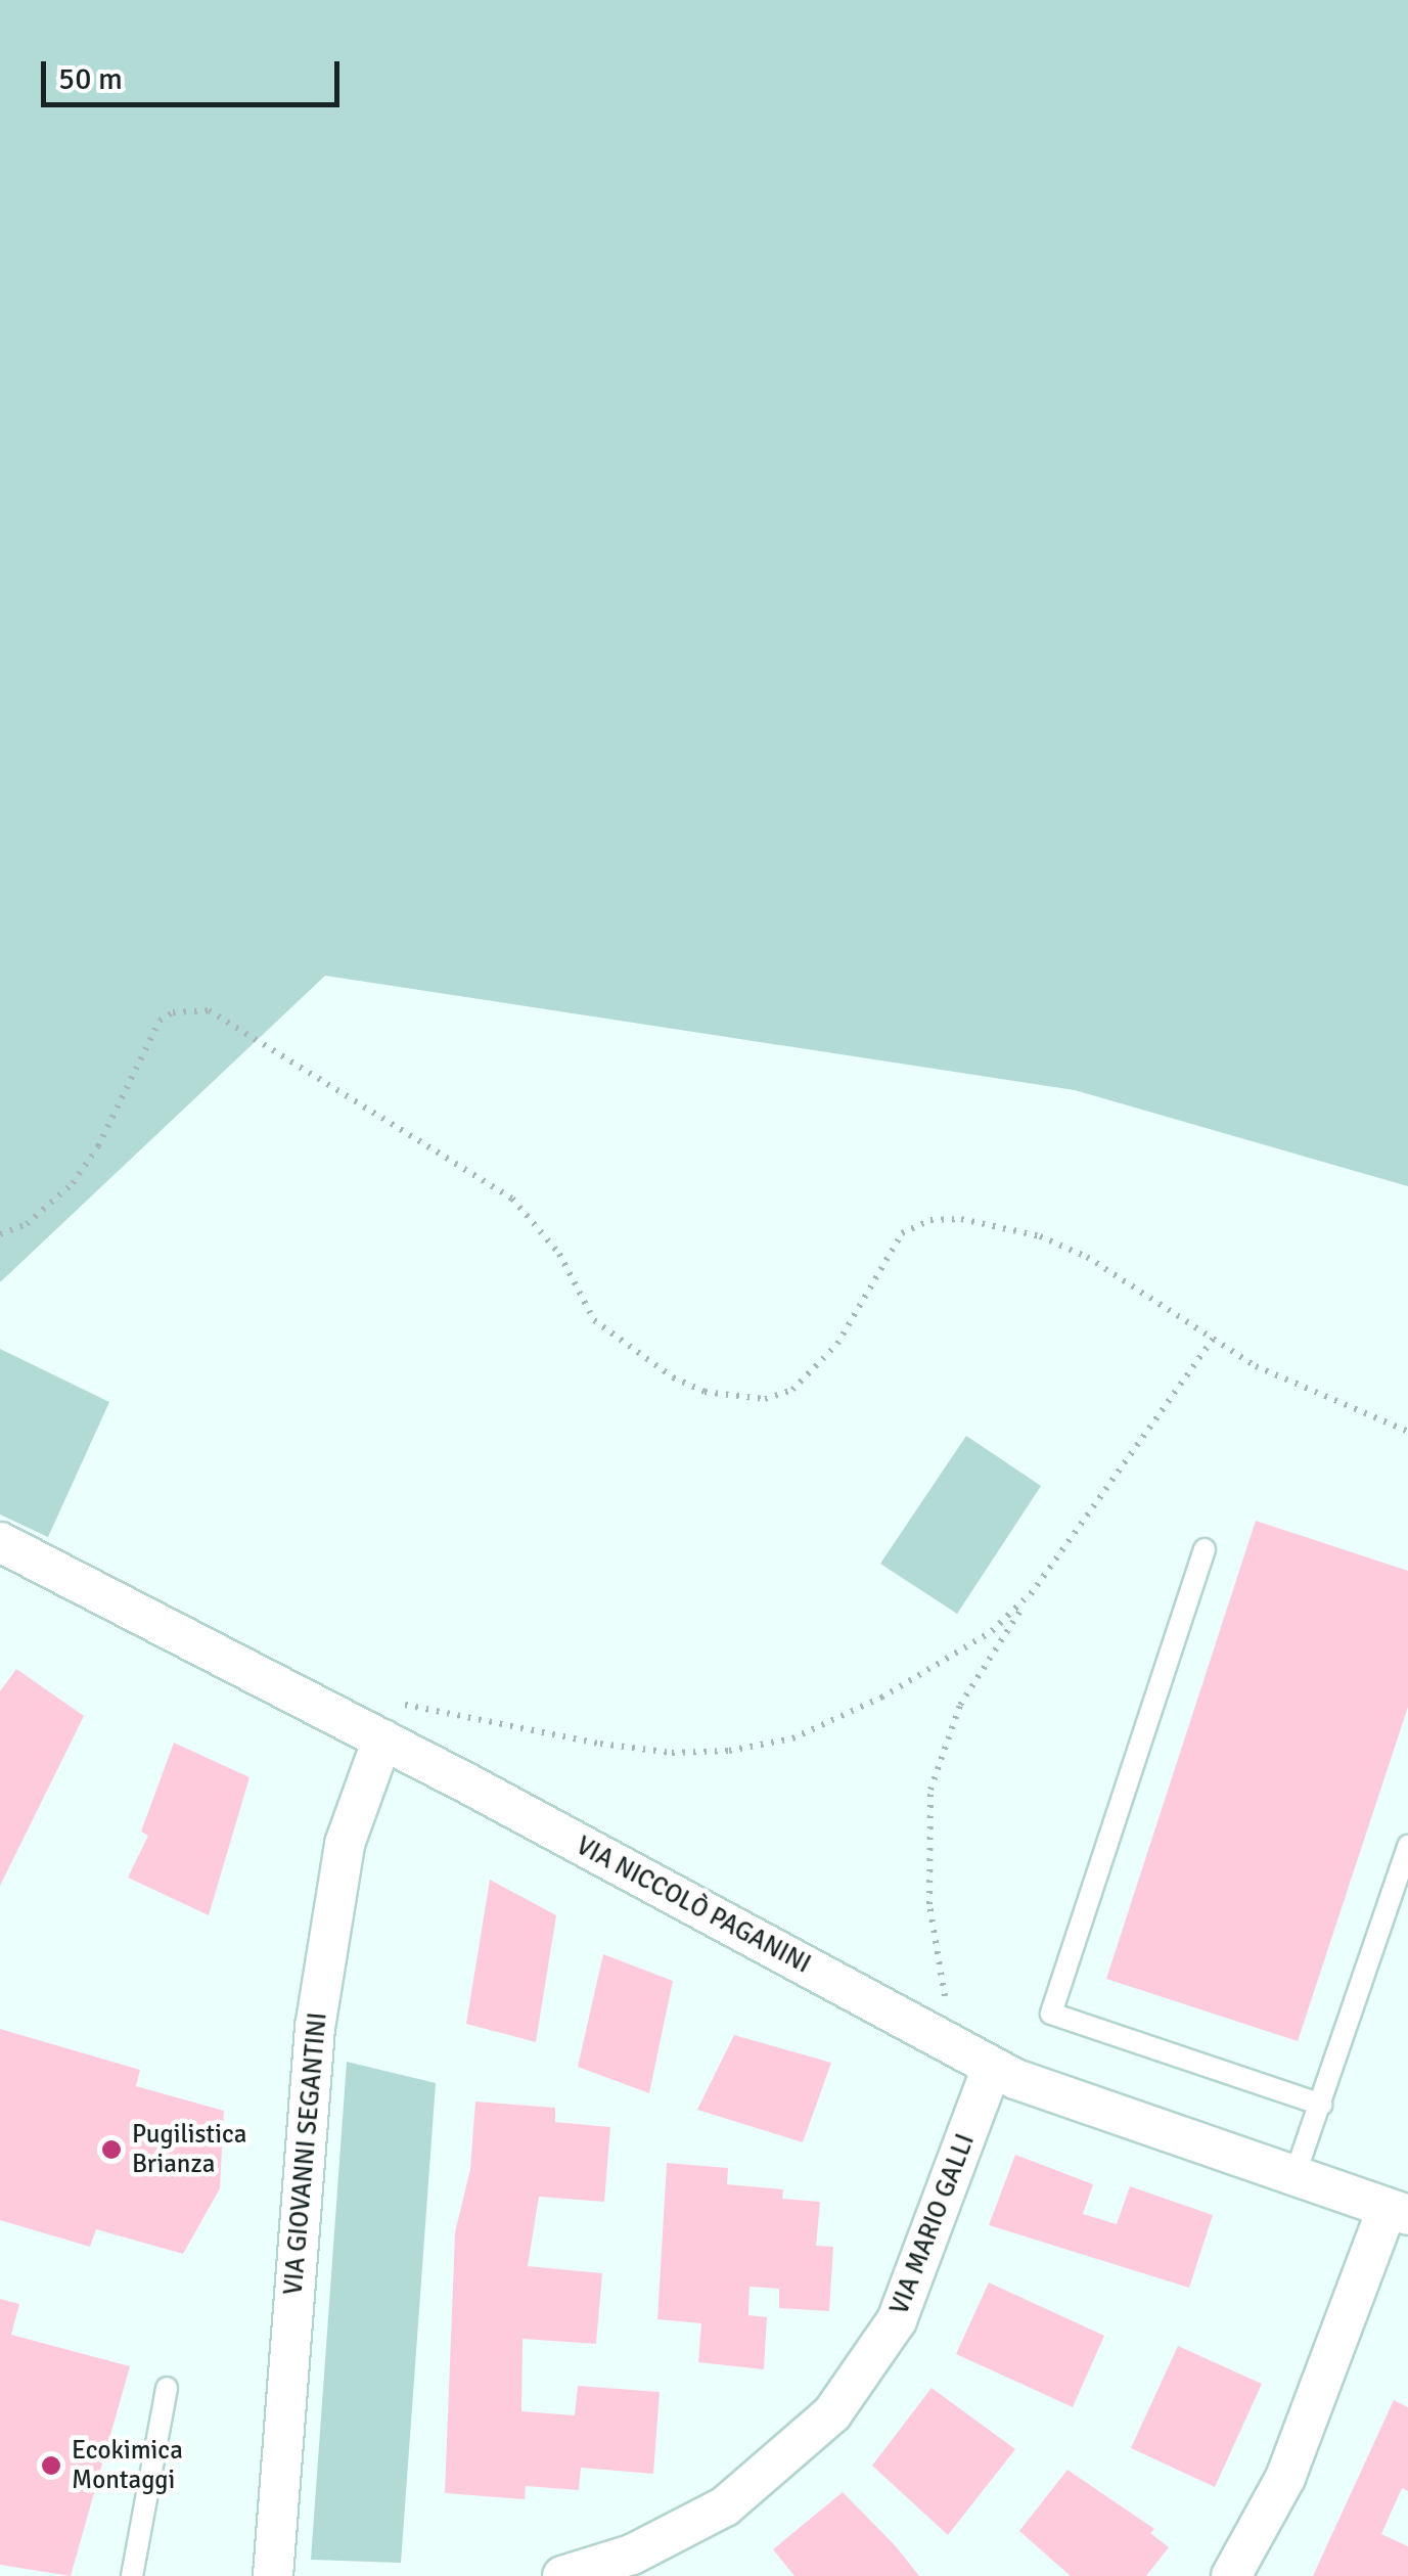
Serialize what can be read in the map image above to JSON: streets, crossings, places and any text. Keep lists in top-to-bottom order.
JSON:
{
  "streets": {
    "street": ["VIA NICCOLÒ PAGANINI", "VIA GIOVANNI SEGANTINI", "VIA MARIO GALLI"]
  },
  "crossings": [
    ["VIA NICCOLÒ PAGANINI", "VIA GIOVANNI SEGANTINI"],
    ["VIA NICCOLÒ PAGANINI", "VIA MARIO GALLI"]
  ],
  "places": ["Pugilistica Brianza", "Ecokimica Montaggi"],
  "scale_bar": "50 m"
}
